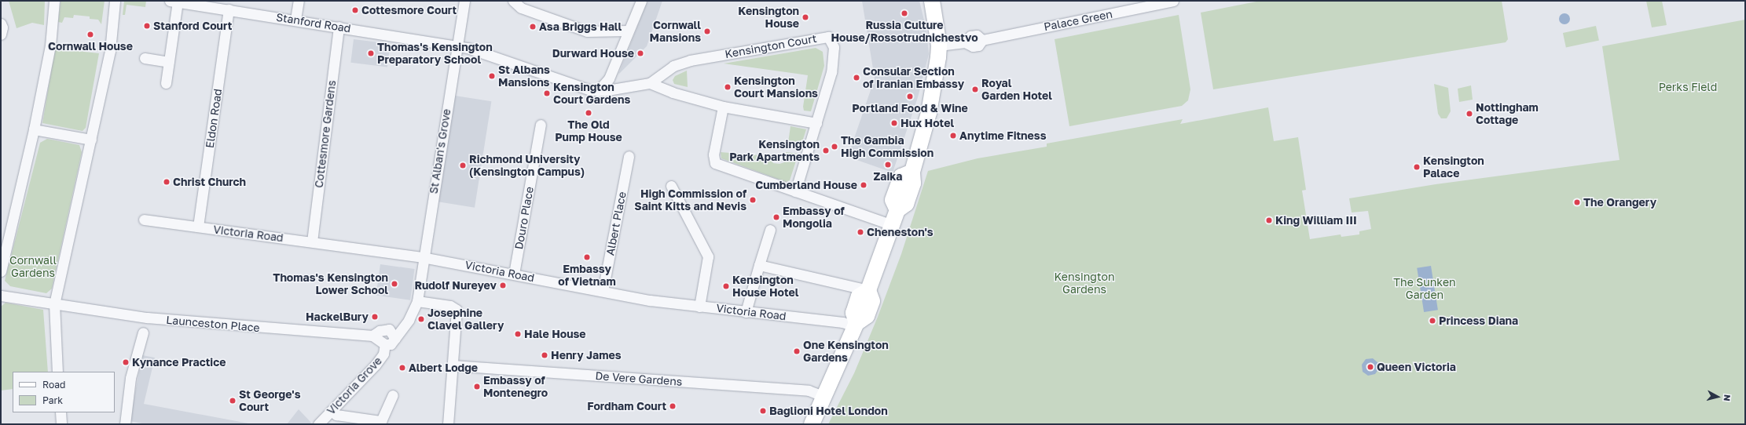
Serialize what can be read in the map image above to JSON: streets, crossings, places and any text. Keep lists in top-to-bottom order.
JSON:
{
  "streets": {
    "street": [
      "Palace Green",
      "Stanford Road",
      "Kensington Court",
      "Eldon Road",
      "Cottesmore Gardens",
      "St Alban's Grove",
      "Douro Place",
      "Albert Place",
      "Victoria Road",
      "Launceston Place",
      "De Vere Gardens",
      "Victoria Grove"
    ]
  },
  "crossings": [
    ["Stanford Road", "Kensington Court"],
    ["Stanford Road", "Eldon Road"],
    ["Stanford Road", "Cottesmore Gardens"],
    ["Stanford Road", "St Alban's Grove"],
    ["Eldon Road", "Victoria Road"],
    ["Cottesmore Gardens", "Victoria Road"],
    ["St Alban's Grove", "Victoria Road"],
    ["Douro Place", "Victoria Road"],
    ["Albert Place", "Victoria Road"],
    ["Launceston Place", "Victoria Grove"]
  ],
  "parks": [
    "Perks Field",
    "Cornwall Gardens",
    "Kensington Gardens",
    "The Sunken Garden"
  ],
  "places": [
    "Cottesmore Court",
    "Russia Culture House/Rossotrudnichestvo",
    "Kensington House",
    "Stanford Court",
    "Asa Briggs Hall",
    "Cornwall Mansions",
    "Cornwall House",
    "Thomas's Kensington Preparatory School",
    "Durward House",
    "St Albans Mansions",
    "Consular Section of Iranian Embassy",
    "Kensington Court Mansions",
    "Royal Garden Hotel",
    "Kensington Court Gardens",
    "Portland Food & Wine",
    "The Old Pump House",
    "Nottingham Cottage",
    "Hux Hotel",
    "Anytime Fitness",
    "The Gambia High Commission",
    "Kensington Park Apartments",
    "Zaika",
    "Richmond University (Kensington Campus)",
    "Kensington Palace",
    "Christ Church",
    "Cumberland House",
    "High Commission of Saint Kitts and Nevis",
    "The Orangery",
    "Embassy of Mongolia",
    "King William III",
    "Cheneston's",
    "Embassy of Vietnam",
    "Thomas's Kensington Lower School",
    "Rudolf Nureyev",
    "Kensington House Hotel",
    "HackelBury",
    "Josephine Clavel Gallery",
    "Princess Diana",
    "Hale House",
    "One Kensington Gardens",
    "Henry James",
    "Kynance Practice",
    "Queen Victoria",
    "Albert Lodge",
    "Embassy of Montenegro",
    "St George's Court",
    "Fordham Court",
    "Baglioni Hotel London"
  ],
  "legend": ["Road", "Park"],
  "north": "right"
}
